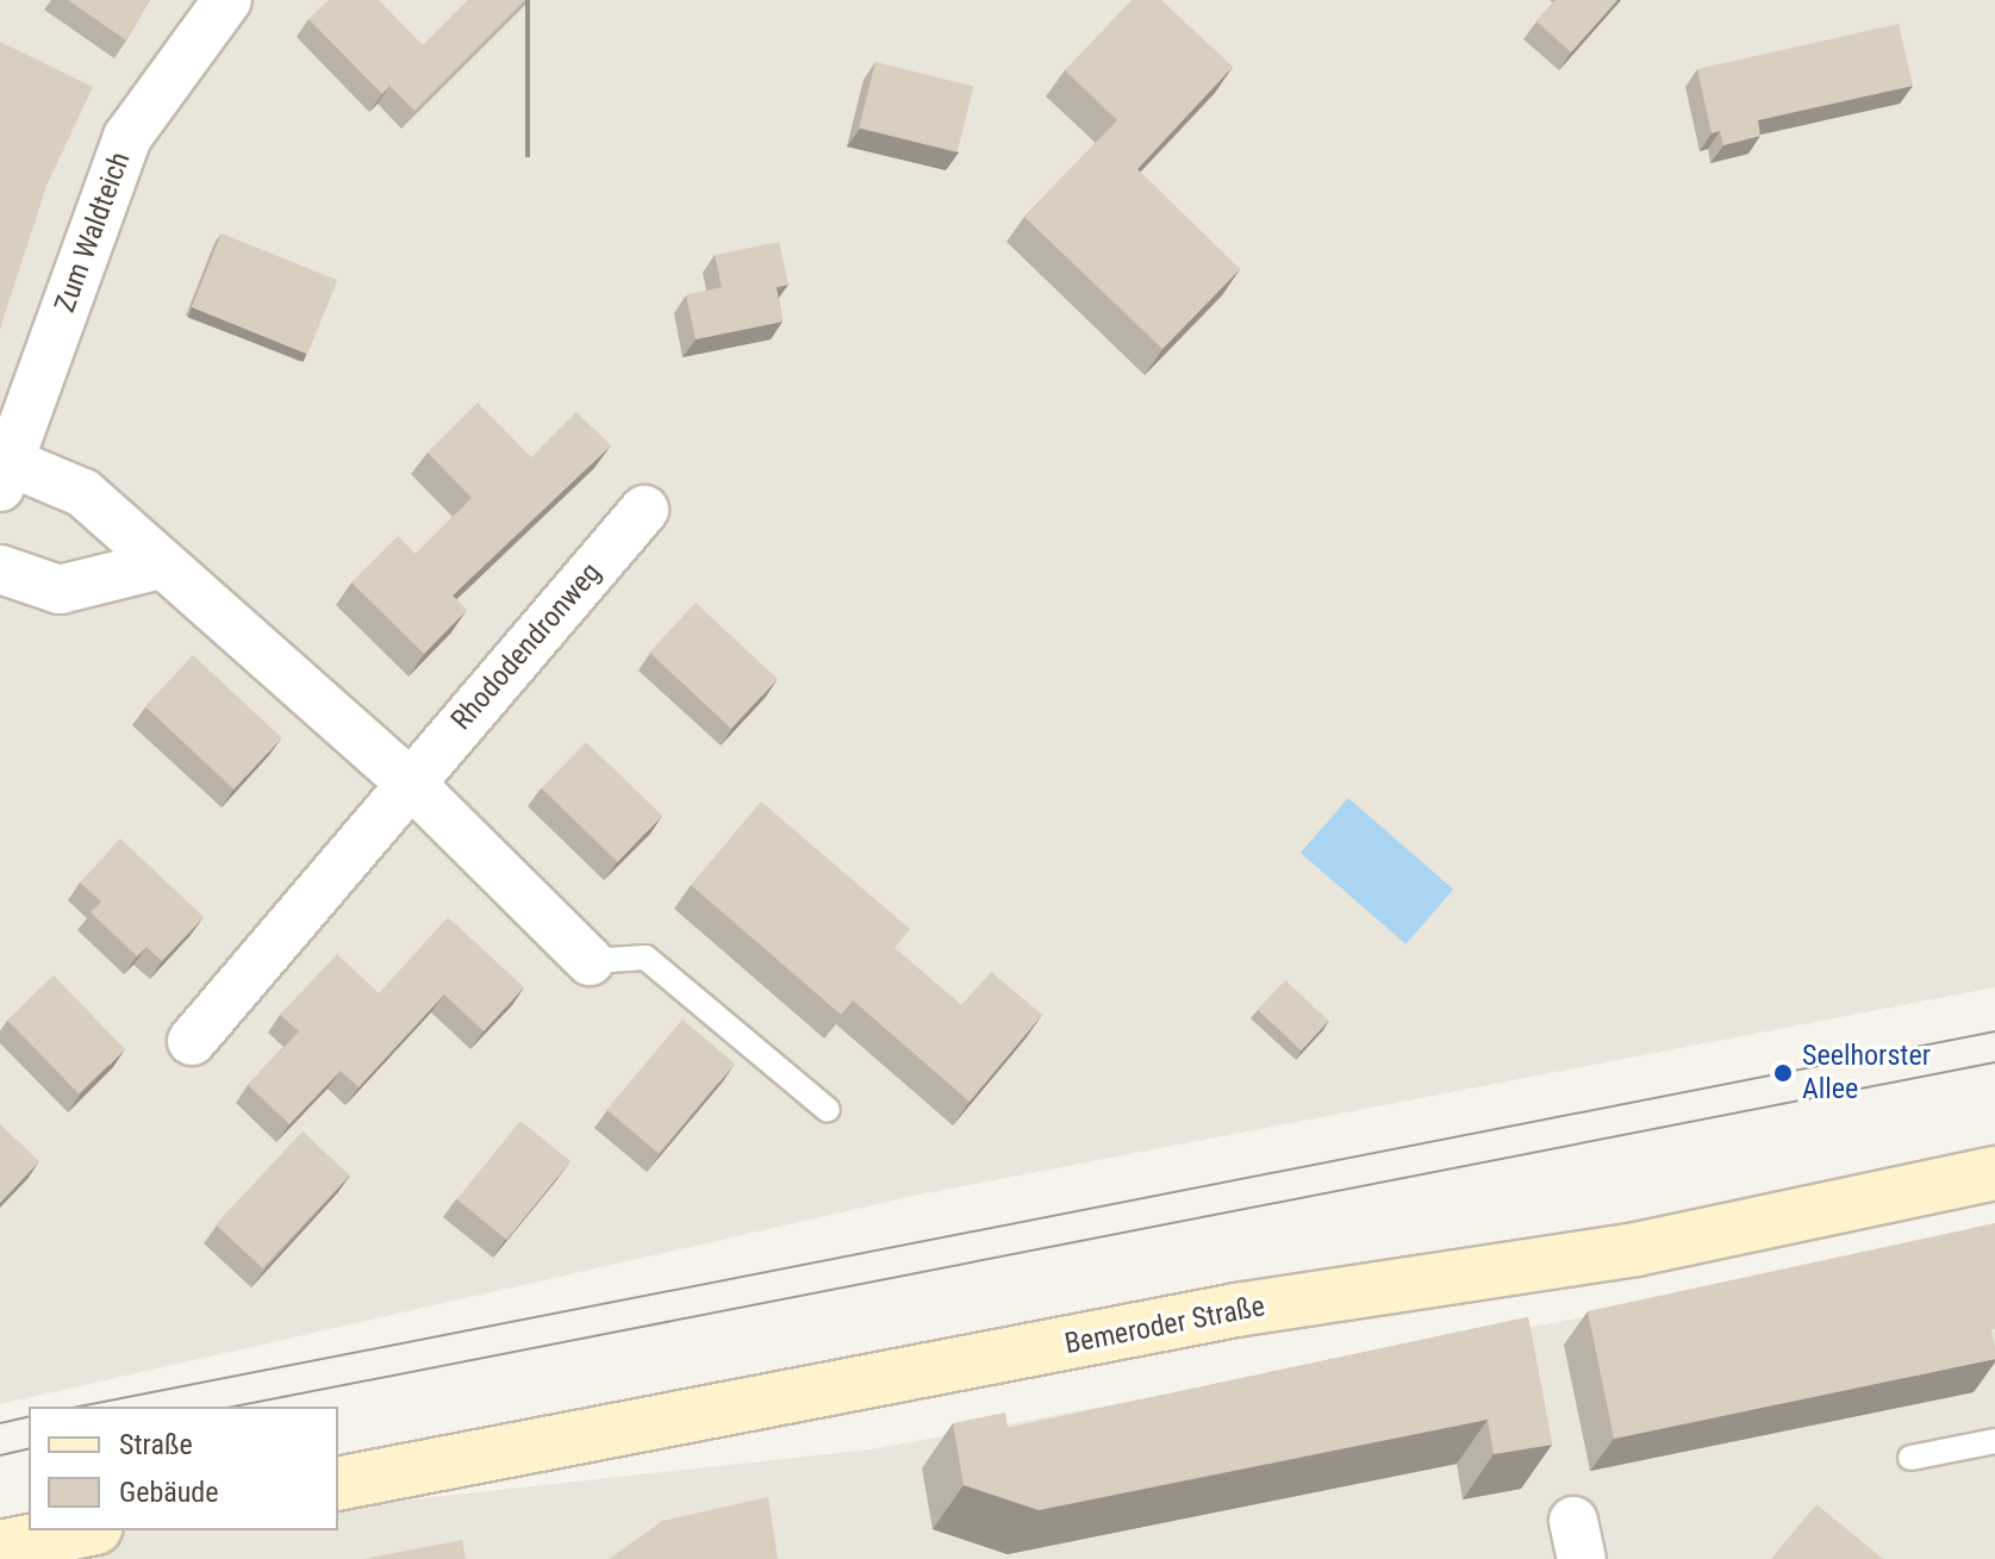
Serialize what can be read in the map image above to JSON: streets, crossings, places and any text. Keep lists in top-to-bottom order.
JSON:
{
  "streets": {
    "main road": ["Bemeroder Straße"],
    "street": ["Zum Waldteich", "Rhododendronweg"]
  },
  "places": ["Seelhorster Allee"],
  "legend": ["Straße", "Gebäude"]
}
